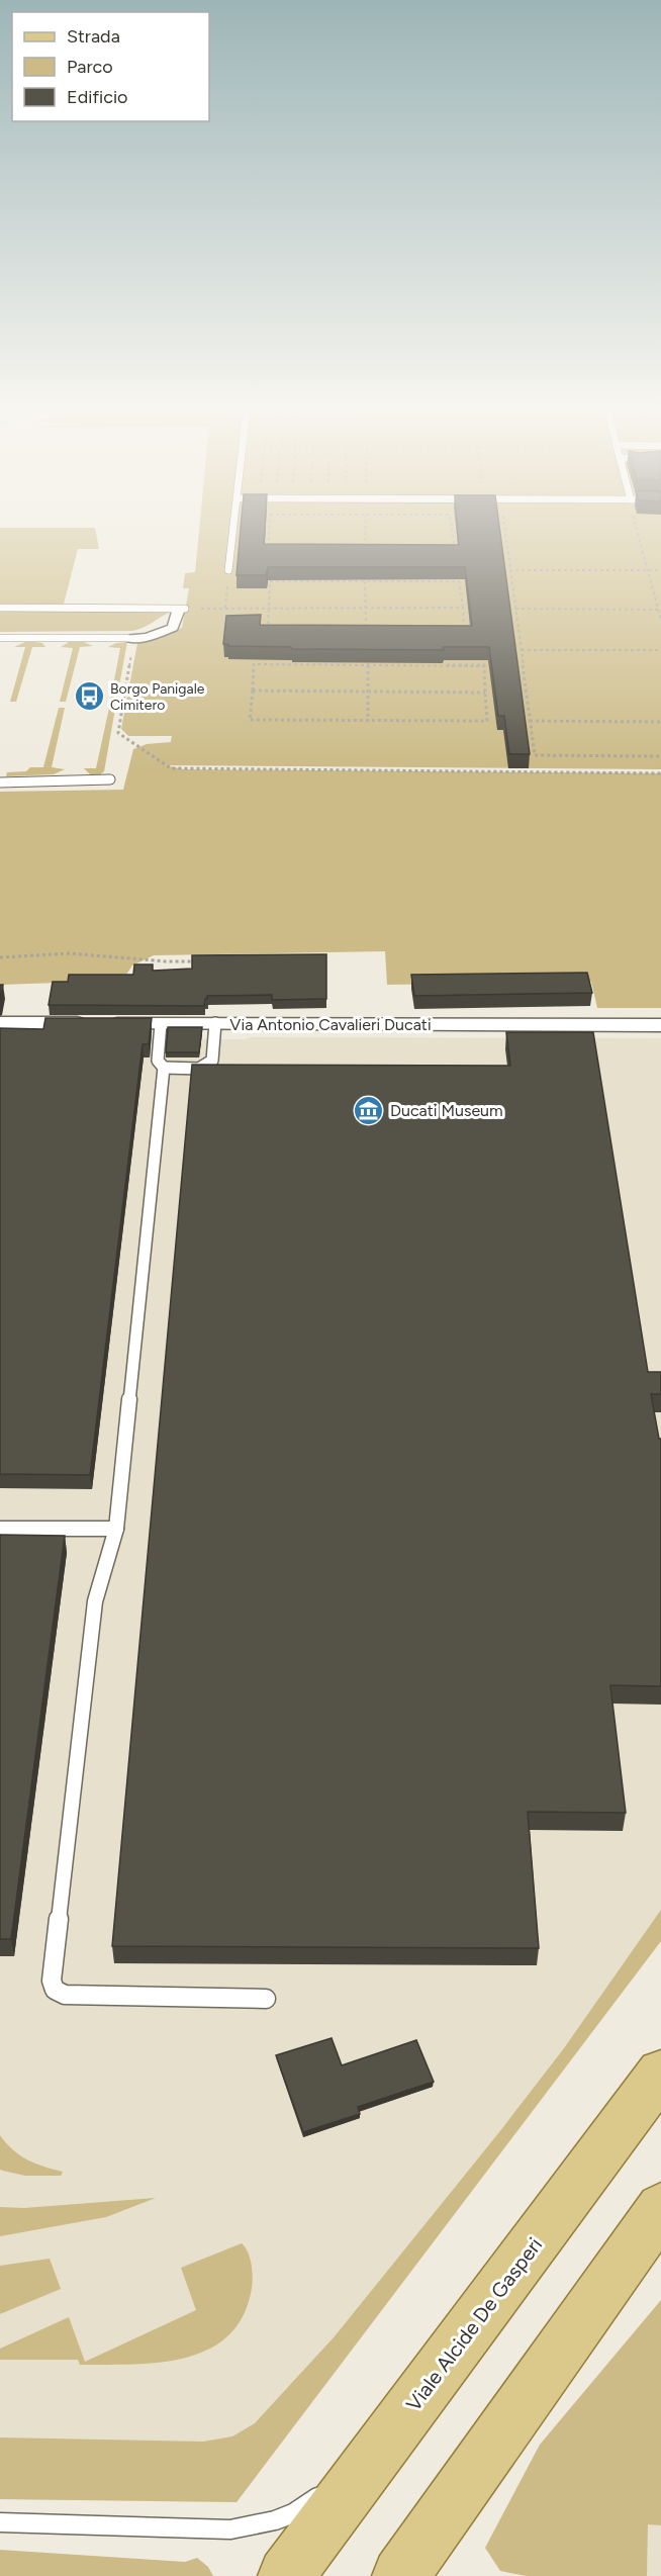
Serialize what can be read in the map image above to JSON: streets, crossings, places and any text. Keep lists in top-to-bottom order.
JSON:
{
  "streets": {
    "main road": ["Viale Alcide De Gasperi"],
    "street": ["Via Antonio Cavalieri Ducati"]
  },
  "places": {
    "bus stop": ["Borgo Panigale Cimitero"],
    "museum": ["Ducati Museum"]
  },
  "legend": ["Strada", "Parco", "Edificio"]
}
